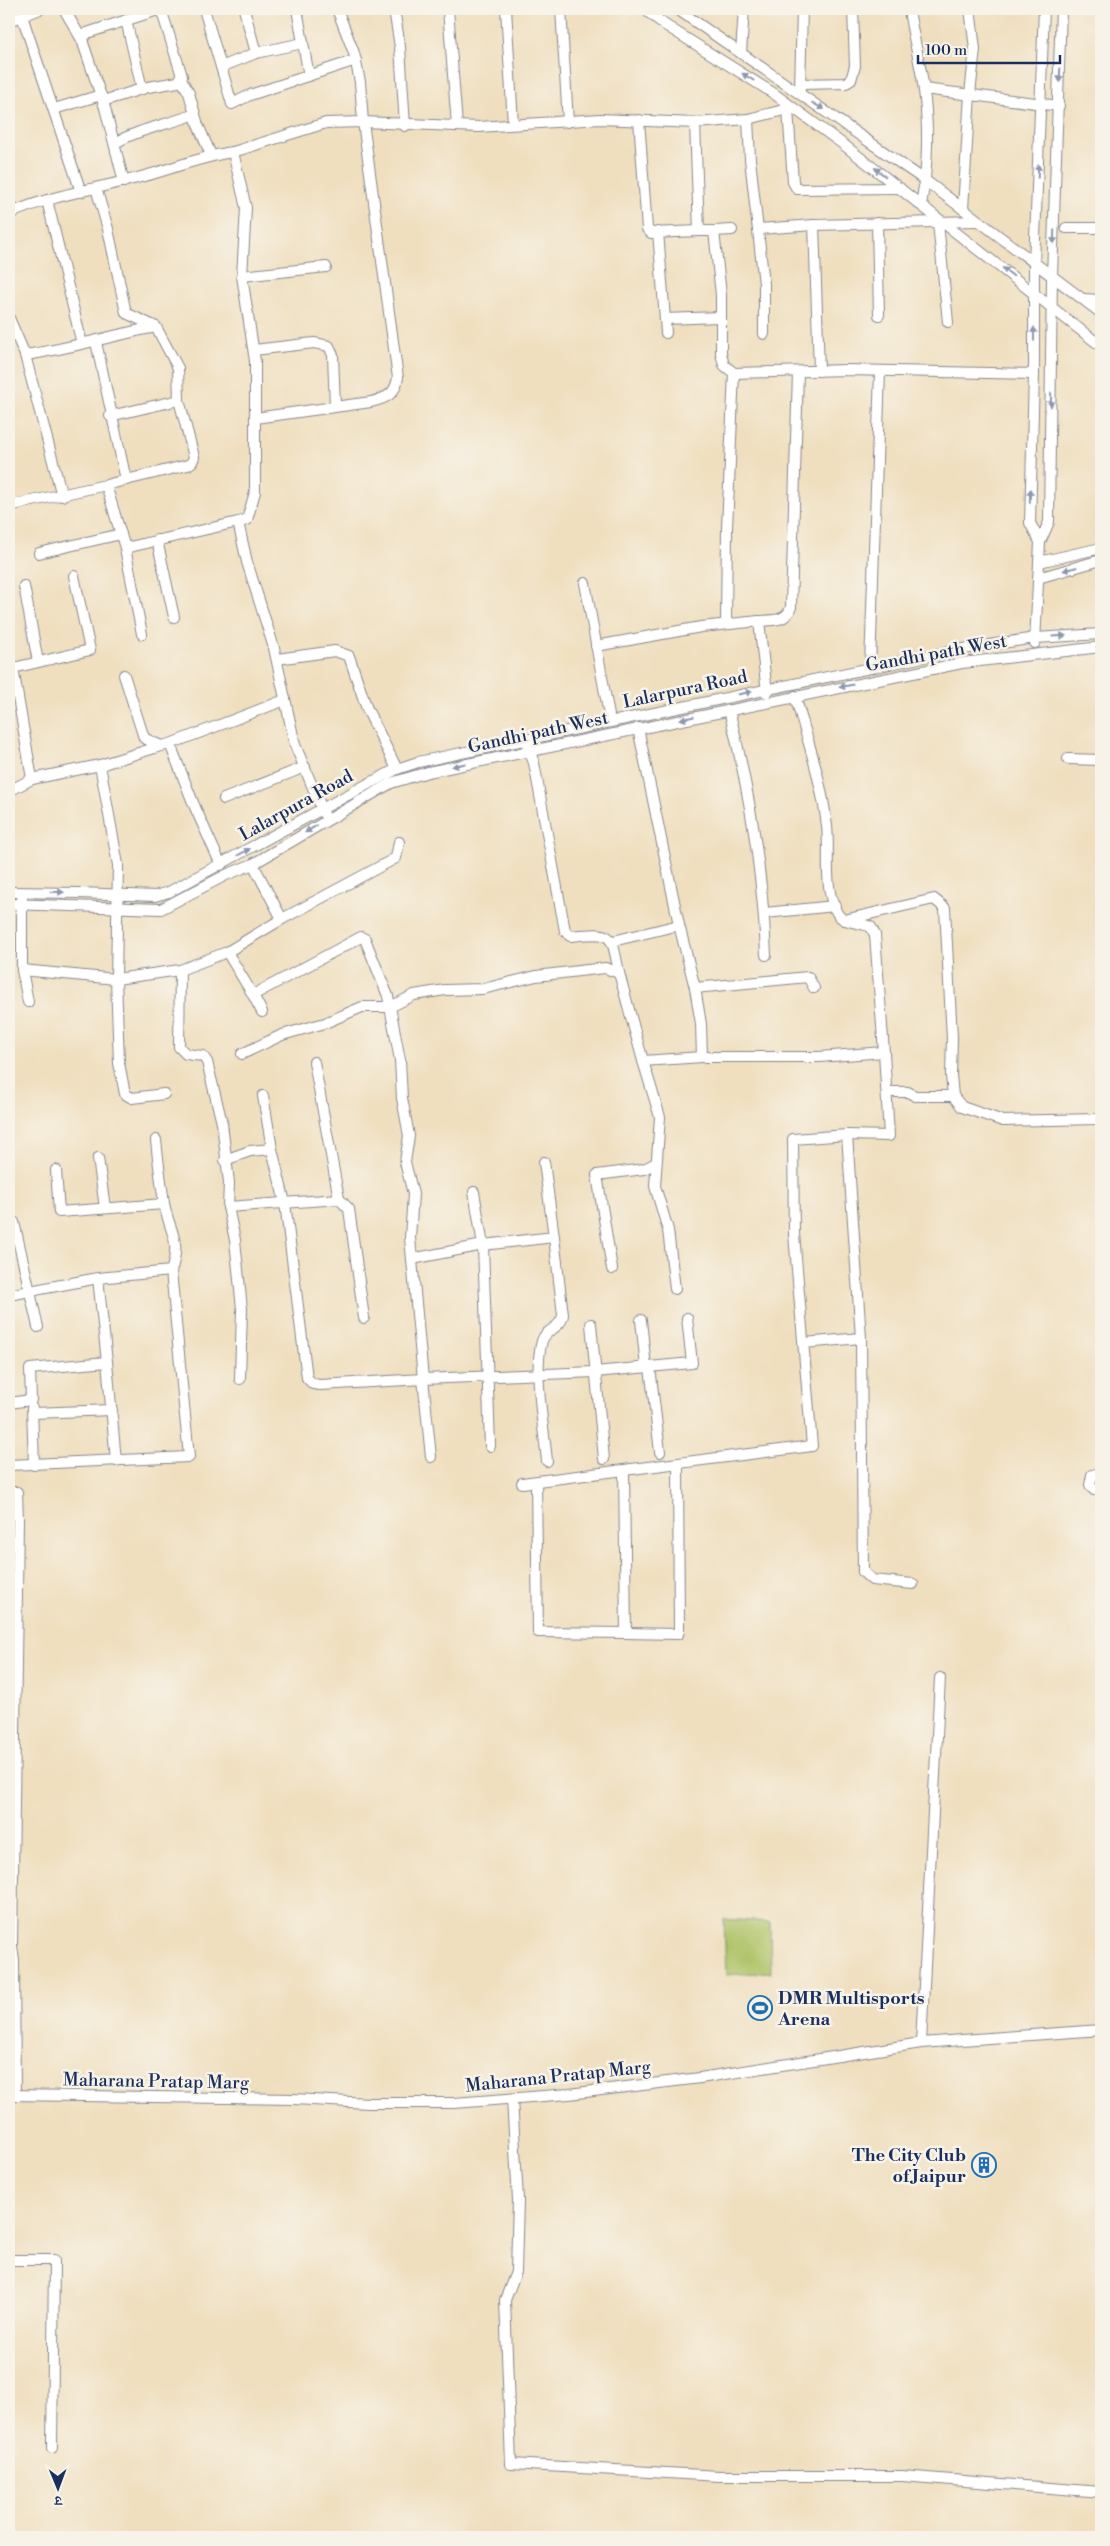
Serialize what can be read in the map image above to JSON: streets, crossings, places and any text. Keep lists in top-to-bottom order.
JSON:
{
  "streets": {
    "street": ["Gandhi path West", "Lalarpura Road", "Maharana Pratap Marg"]
  },
  "places": {
    "sports": ["DMR Multisports Arena"],
    "building": ["The City Club of Jaipur"]
  },
  "scale_bar": "100 m",
  "north": "bottom"
}
